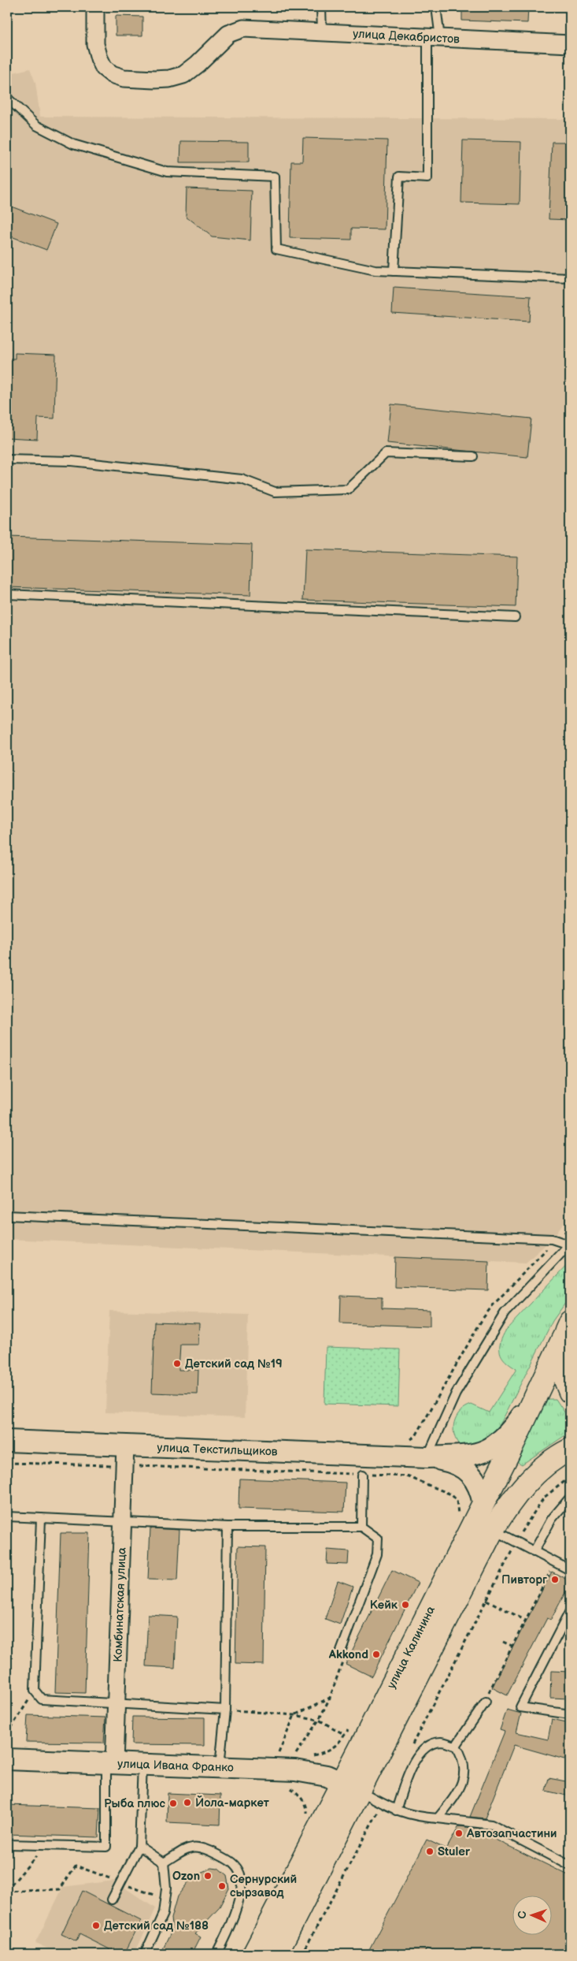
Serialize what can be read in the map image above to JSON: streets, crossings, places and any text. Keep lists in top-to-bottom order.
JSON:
{
  "streets": {
    "main road": ["улица Калинина"],
    "street": [
      "улица Декабристов",
      "улица Текстильщиков",
      "Комбинатская улица",
      "улица Ивана Франко"
    ]
  },
  "crossings": [
    ["улица Текстильщиков", "Комбинатская улица"],
    ["улица Текстильщиков", "улица Калинина"],
    ["Комбинатская улица", "улица Ивана Франко"],
    ["улица Калинина", "улица Ивана Франко"]
  ],
  "places": [
    "Детский сад №19",
    "Пивторг",
    "Кейк",
    "Akkond",
    "Йола-маркет",
    "Рыба плюс",
    "Автозапчастини",
    "Stuler",
    "Ozon",
    "Сернурский сырзавод",
    "Детский сад №188"
  ],
  "north": "left"
}
